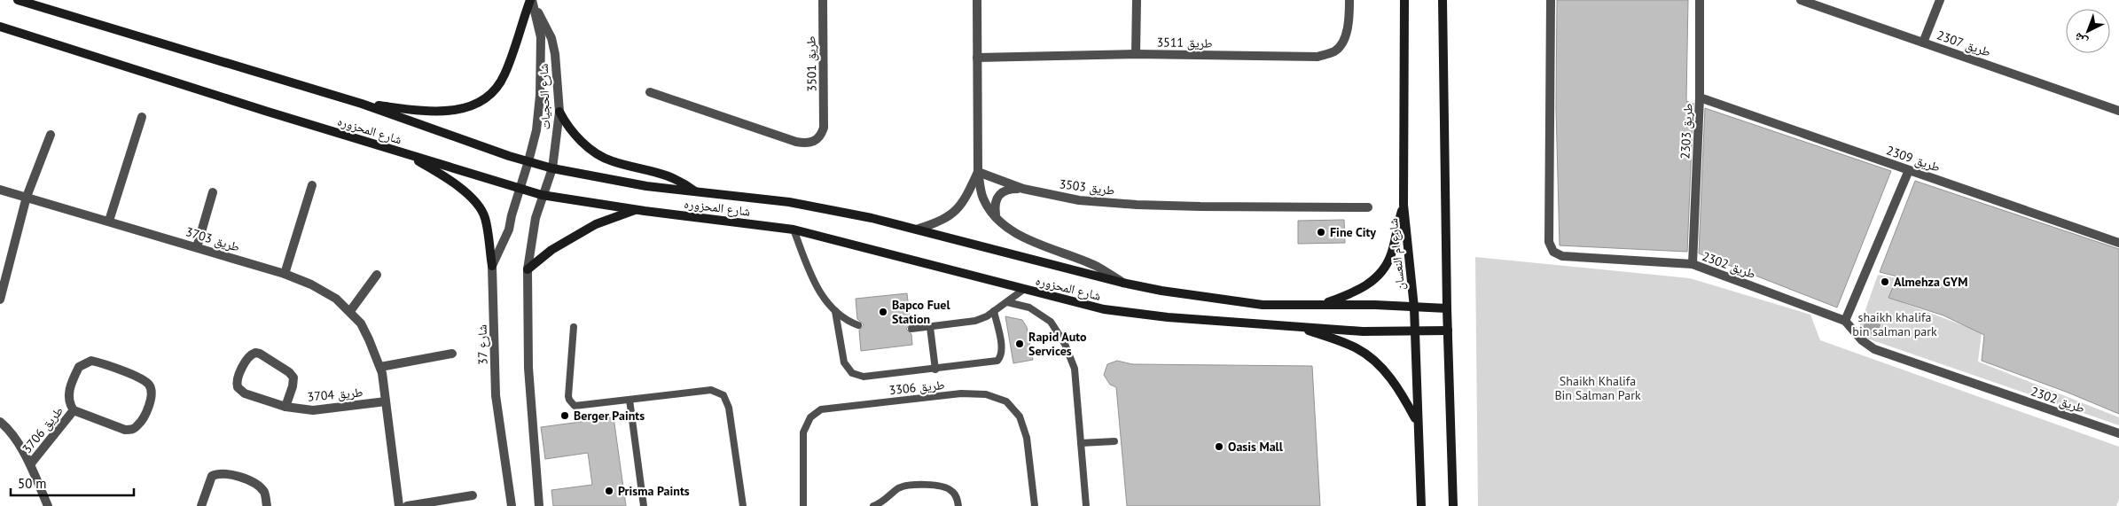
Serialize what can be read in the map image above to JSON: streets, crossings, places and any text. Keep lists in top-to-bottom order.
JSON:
{
  "streets": {
    "main road": ["شارع المحزوره", "شارع ام النعسان"],
    "street": [
      "طريق 3511",
      "طريق 2307",
      "طريق 3501",
      "شارع الحجيات",
      "طريق 2303",
      "طريق 2309",
      "طريق 3503",
      "طريق 3703",
      "طريق 2302",
      "شارع 37",
      "طريق 3704",
      "طريق 3706"
    ],
    "lane": ["طريق 3306"]
  },
  "crossings": [
    ["شارع الحجيات", "شارع المحزوره"],
    ["شارع الحجيات", "شارع 37"],
    ["شارع المحزوره", "شارع ام النعسان"],
    ["شارع المحزوره", "شارع 37"],
    ["طريق 2303", "طريق 2309"],
    ["طريق 2303", "طريق 2302"],
    ["طريق 3703", "طريق 3704"]
  ],
  "parks": ["shaikh khalifa bin salman park", "Shaikh Khalifa Bin Salman Park"],
  "places": [
    "Fine City",
    "Almehza GYM",
    "Bapco Fuel Station",
    "Rapid Auto Services",
    "Berger Paints",
    "Oasis Mall",
    "Prisma Paints"
  ],
  "scale_bar": "50 m",
  "north": "bottom left"
}
